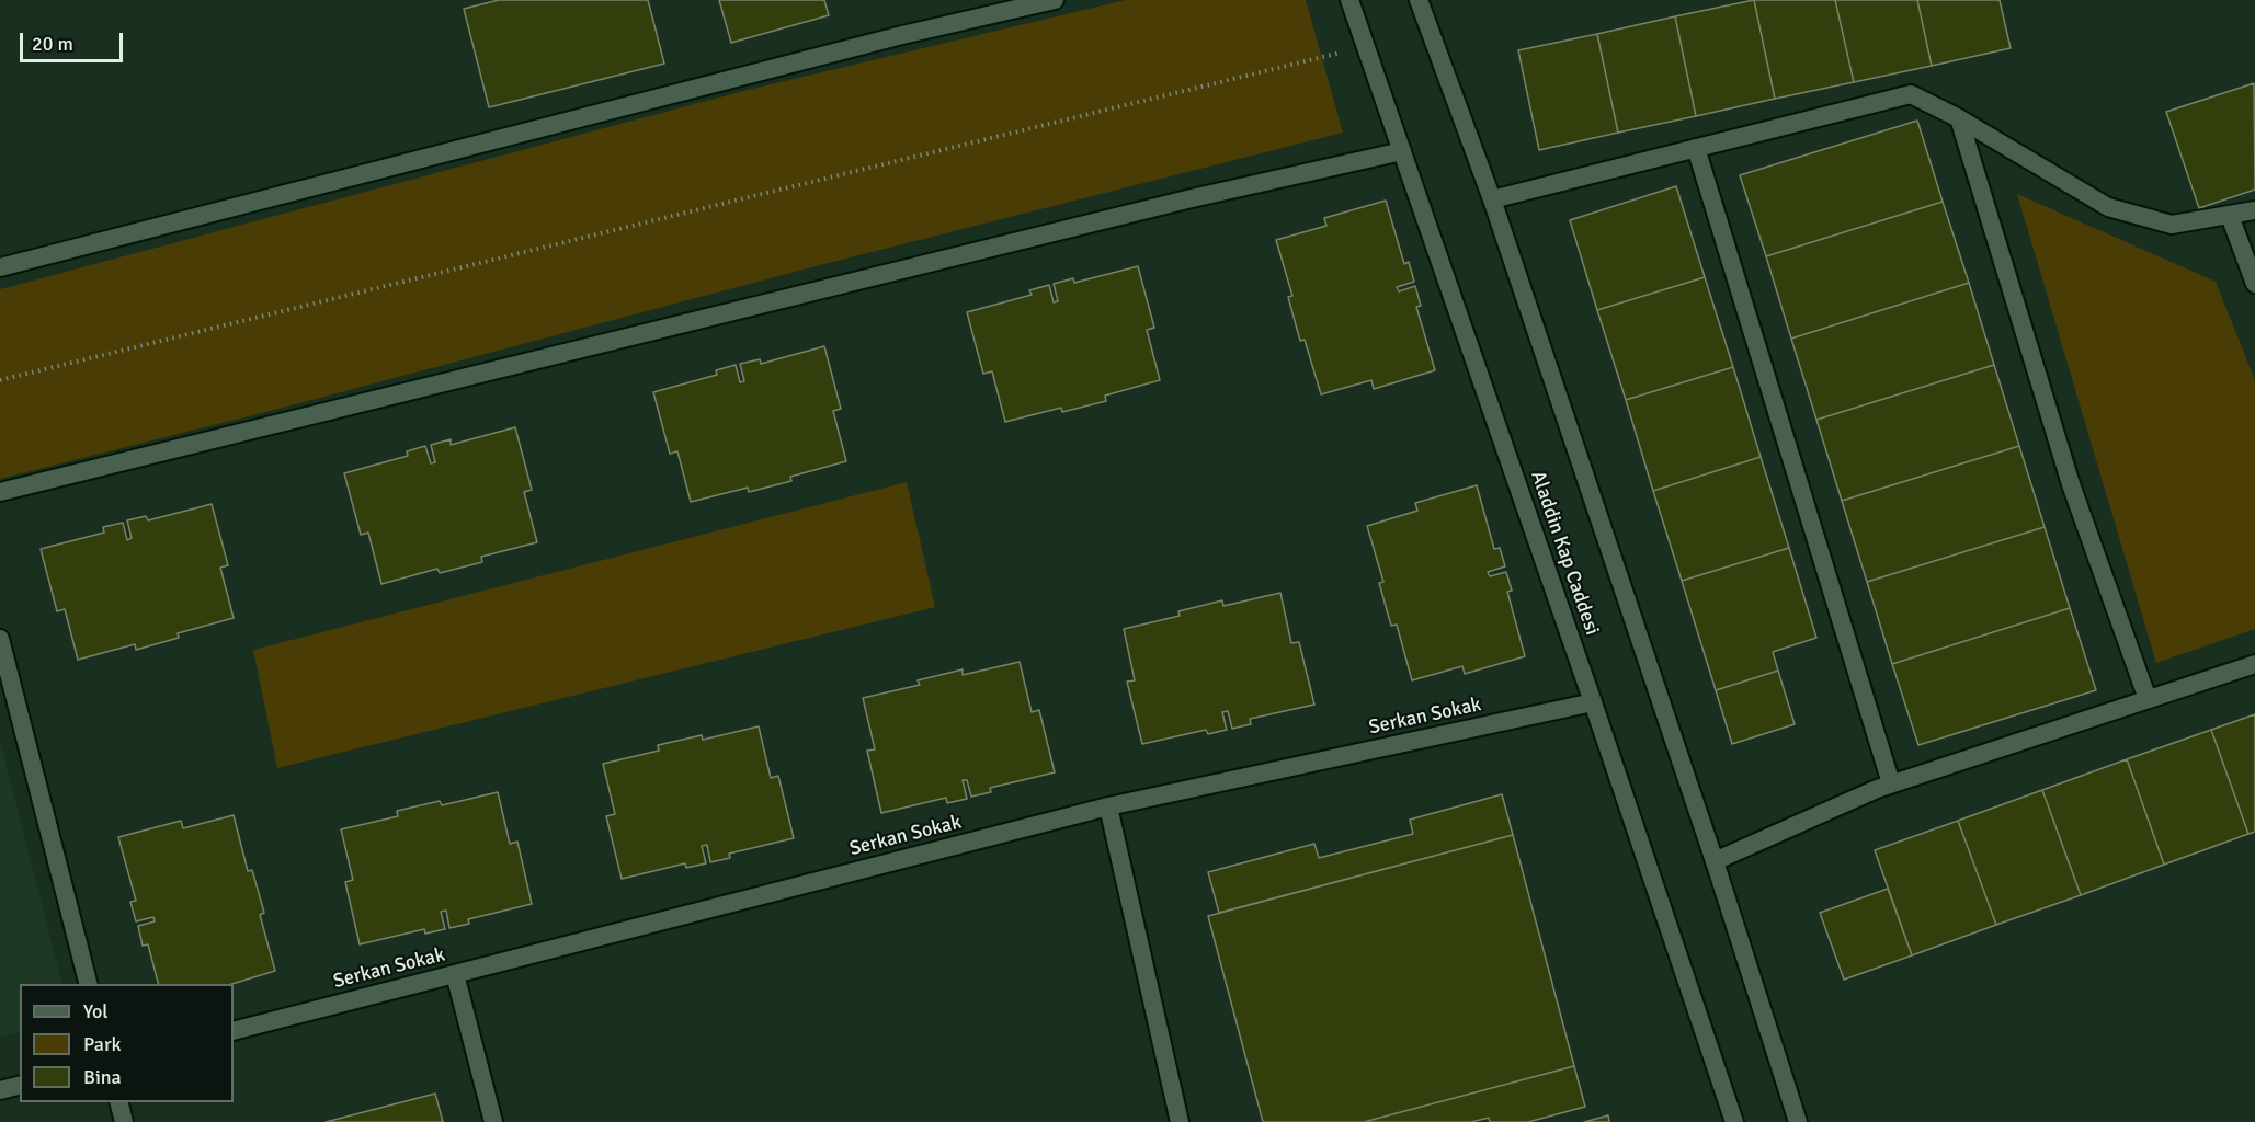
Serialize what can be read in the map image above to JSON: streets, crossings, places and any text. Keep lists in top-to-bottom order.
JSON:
{
  "streets": {
    "street": ["Aladdin Kap Caddesi", "Serkan Sokak"]
  },
  "crossings": [
    ["Aladdin Kap Caddesi", "Serkan Sokak"]
  ],
  "legend": ["Yol", "Park", "Bina"],
  "scale_bar": "20 m"
}
